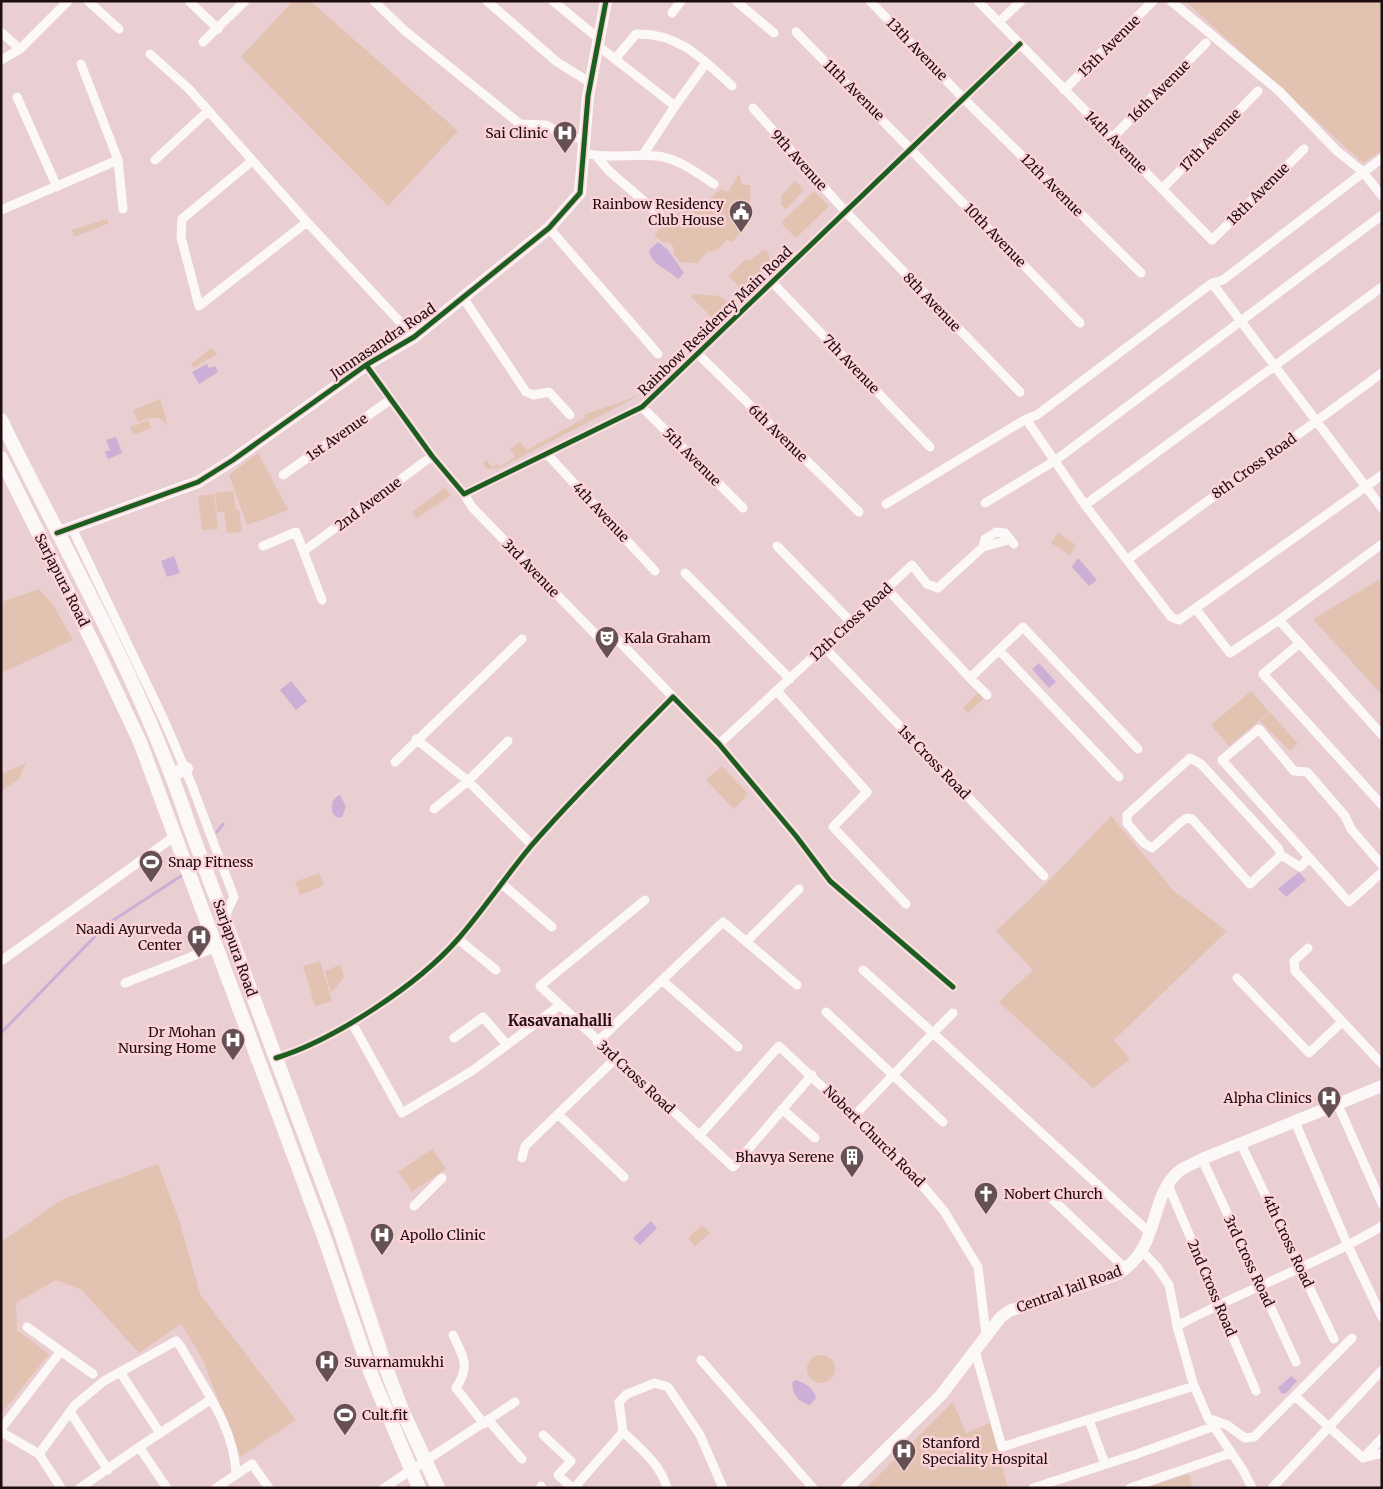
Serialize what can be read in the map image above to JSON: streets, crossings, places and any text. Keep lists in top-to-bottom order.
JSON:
{
  "streets": {
    "main road": ["Sarjapura Road"],
    "street": [
      "15th Avenue",
      "13th Avenue",
      "11th Avenue",
      "16th Avenue",
      "17th Avenue",
      "14th Avenue",
      "9th Avenue",
      "12th Avenue",
      "18th Avenue",
      "10th Avenue",
      "8th Avenue",
      "Rainbow Residency Main Road",
      "Junnasandra Road",
      "7th Avenue",
      "6th Avenue",
      "1st Avenue",
      "5th Avenue",
      "8th Cross Road",
      "2nd Avenue",
      "4th Avenue",
      "3rd Avenue",
      "12th Cross Road",
      "1st Cross Road",
      "3rd Cross Road",
      "Nobert Church Road",
      "4th Cross Road",
      "2nd Cross Road",
      "Central Jail Road"
    ]
  },
  "crossings": [
    ["15th Avenue", "14th Avenue"],
    ["13th Avenue", "12th Avenue"],
    ["13th Avenue", "Rainbow Residency Main Road"],
    ["11th Avenue", "10th Avenue"],
    ["11th Avenue", "Rainbow Residency Main Road"],
    ["16th Avenue", "14th Avenue"],
    ["17th Avenue", "14th Avenue"],
    ["14th Avenue", "18th Avenue"],
    ["14th Avenue", "Rainbow Residency Main Road"],
    ["9th Avenue", "8th Avenue"],
    ["9th Avenue", "Rainbow Residency Main Road"],
    ["12th Avenue", "Rainbow Residency Main Road"],
    ["10th Avenue", "Rainbow Residency Main Road"],
    ["8th Avenue", "Rainbow Residency Main Road"],
    ["Rainbow Residency Main Road", "7th Avenue"],
    ["Rainbow Residency Main Road", "6th Avenue"],
    ["Rainbow Residency Main Road", "5th Avenue"],
    ["Rainbow Residency Main Road", "4th Avenue"],
    ["Rainbow Residency Main Road", "3rd Avenue"],
    ["Junnasandra Road", "Sarjapura Road"],
    ["12th Cross Road", "1st Cross Road"],
    ["3rd Cross Road", "Nobert Church Road"],
    ["3rd Cross Road", "Central Jail Road"],
    ["Nobert Church Road", "Central Jail Road"],
    ["4th Cross Road", "Central Jail Road"],
    ["2nd Cross Road", "Central Jail Road"]
  ],
  "districts": ["Kasavanahalli"],
  "places": {
    "hospital": [
      "Sai Clinic",
      "Naadi Ayurveda Center",
      "Dr Mohan Nursing Home",
      "Alpha Clinics",
      "Apollo Clinic",
      "Suvarnamukhi",
      "Stanford Speciality Hospital"
    ],
    "public building": ["Rainbow Residency Club House"],
    "theatre": ["Kala Graham"],
    "sports": ["Snap Fitness", "Cult.fit"],
    "building": ["Bhavya Serene"],
    "church": ["Nobert Church"]
  }
}
